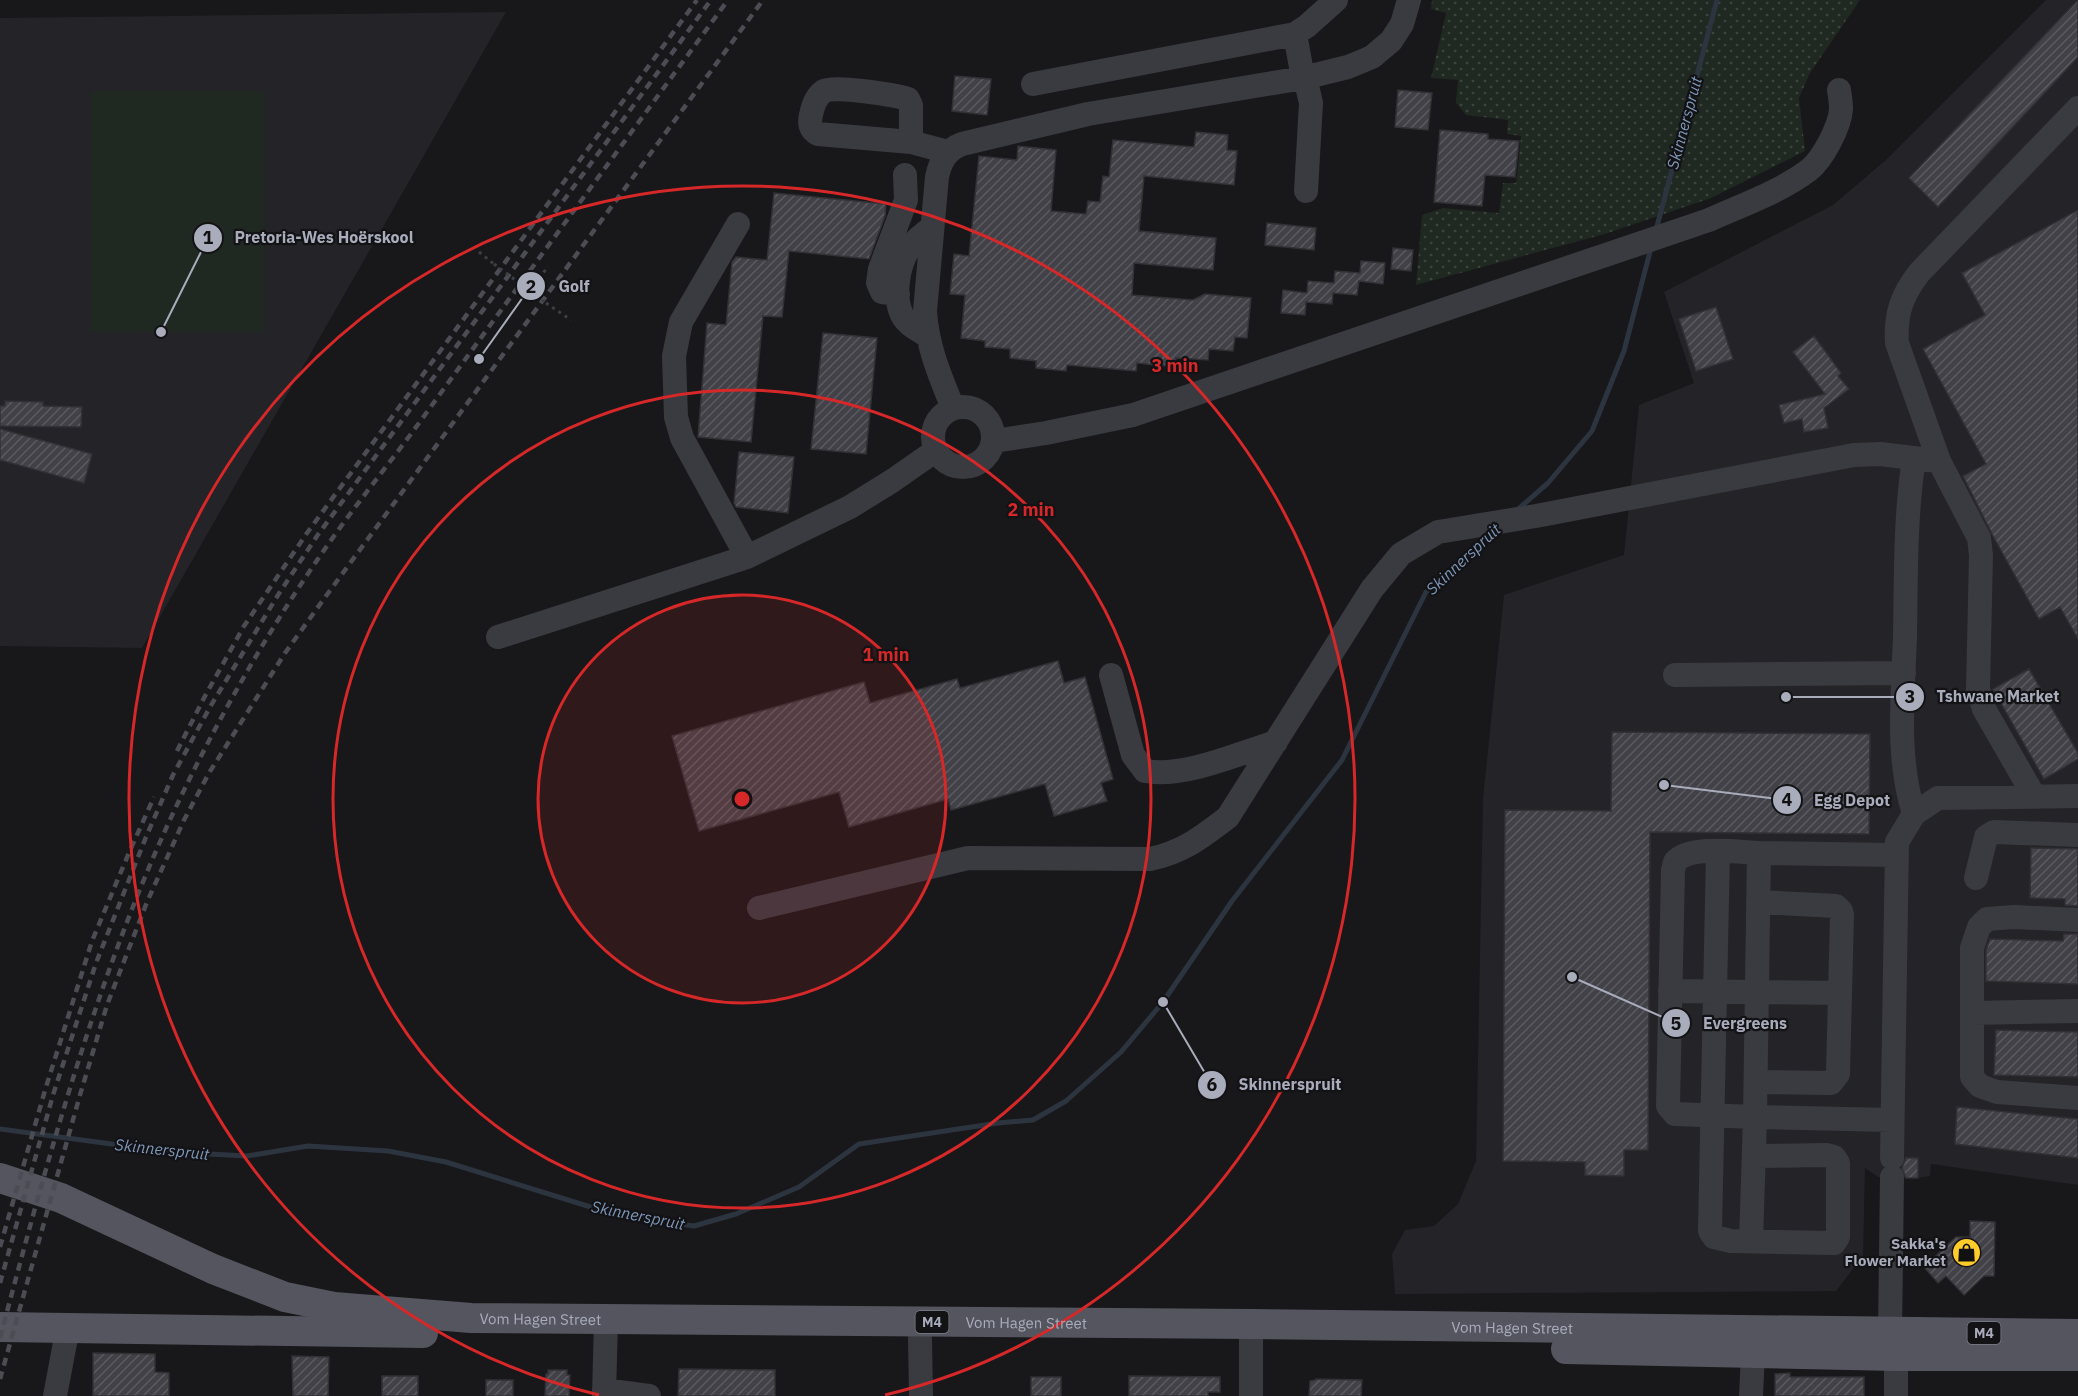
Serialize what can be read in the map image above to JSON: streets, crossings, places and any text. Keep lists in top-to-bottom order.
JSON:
{
  "streets": {
    "main road": ["Vom Hagen Street", "M4"]
  },
  "water": ["Skinnerspruit"],
  "places": {
    "other": [
      "Pretoria-Wes Hoërskool",
      "Golf",
      "Tshwane Market",
      "Egg Depot",
      "Evergreens",
      "Skinnerspruit"
    ],
    "shop": ["Sakka's Flower Market"]
  },
  "rings": ["3 min", "2 min", "1 min"]
}
